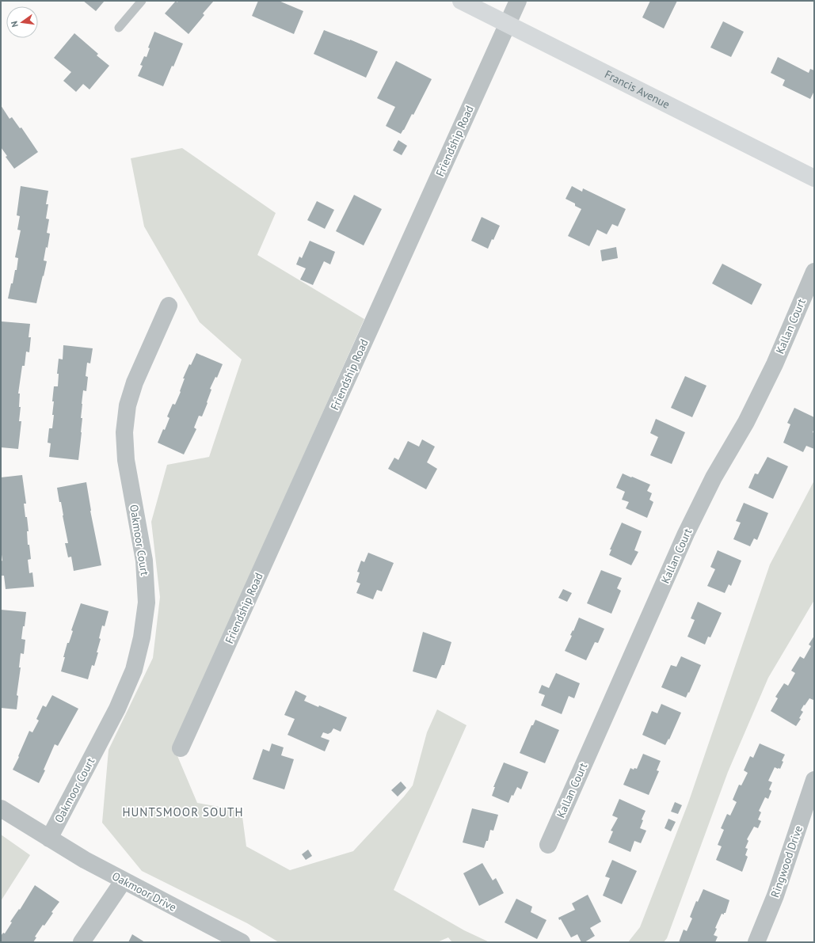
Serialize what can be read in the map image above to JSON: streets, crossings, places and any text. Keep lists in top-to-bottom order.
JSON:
{
  "streets": {
    "street": [
      "Francis Avenue",
      "Friendship Road",
      "Kallan Court",
      "Oakmoor Court",
      "Ringwood Drive",
      "Oakmoor Drive"
    ]
  },
  "crossings": [
    ["Francis Avenue", "Friendship Road"],
    ["Oakmoor Court", "Oakmoor Drive"]
  ],
  "districts": ["HUNTSMOOR SOUTH"],
  "north": "left"
}
